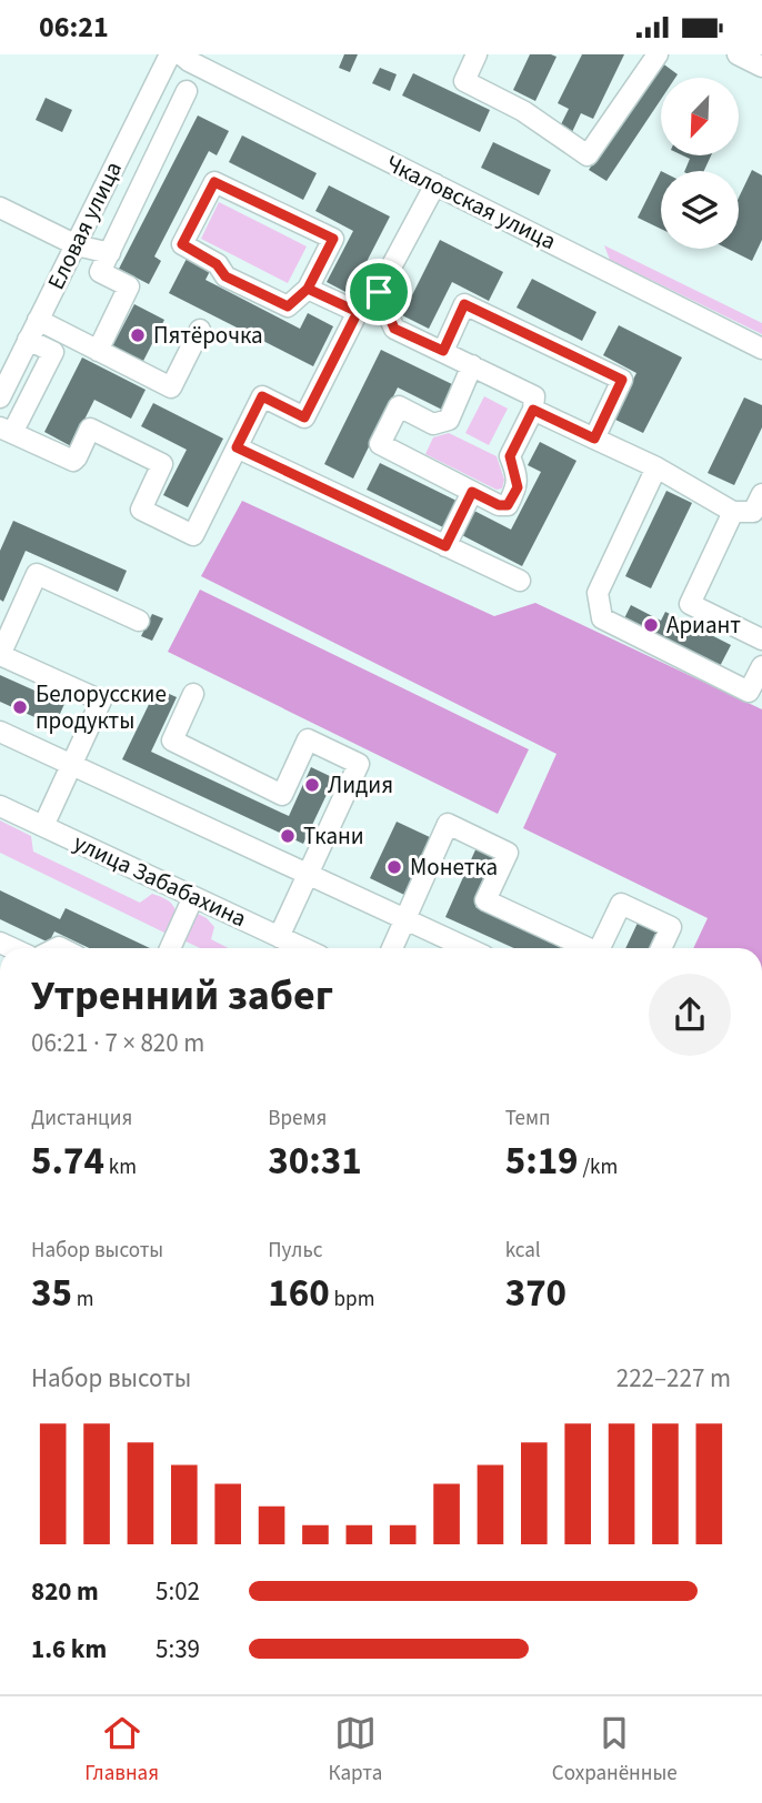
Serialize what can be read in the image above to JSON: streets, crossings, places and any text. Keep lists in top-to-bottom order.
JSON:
{
  "streets": {
    "street": ["Чкаловская улица", "Еловая улица", "улица Забабахина"]
  },
  "places": [
    "Пятёрочка",
    "Ариант",
    "Белорусские продукты",
    "Лидия",
    "Ткани",
    "Монетка"
  ],
  "north": "bottom left",
  "page": {
    "status": "06:21",
    "heading": ["Утренний забег", "06:21 · 7 × 820 m"],
    "stats": [
      ["Дистанция", "5.74 km"],
      ["Время", "30:31"],
      ["Темп", "5:19 /km"],
      ["Набор высоты", "35 m"],
      ["Пульс", "160 bpm"],
      ["kcal", "370"]
    ],
    "chart": ["Набор высоты", "222–227 m"],
    "list": [
      {
        "name": "820 m",
        "note": "5:02"
      },
      {
        "name": "1.6 km",
        "note": "5:39"
      }
    ],
    "tabs": ["Главная", "Карта", "Сохранённые"]
  }
}
